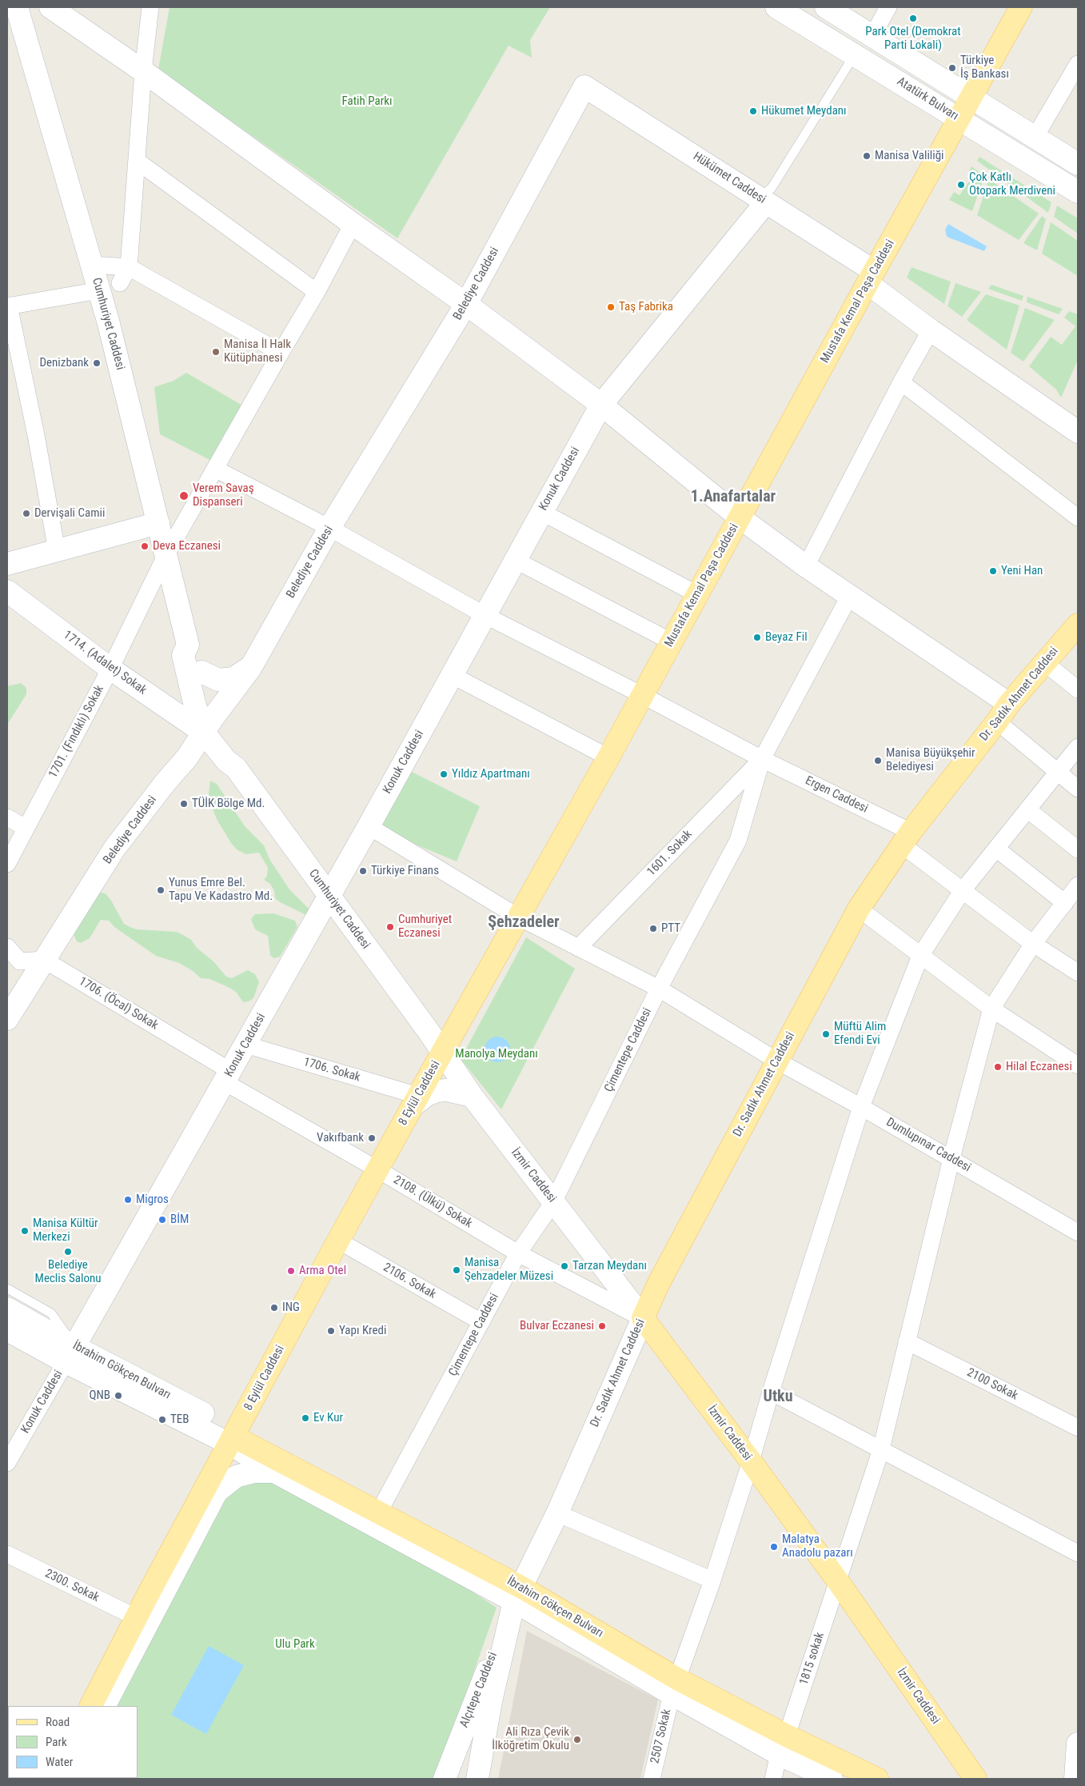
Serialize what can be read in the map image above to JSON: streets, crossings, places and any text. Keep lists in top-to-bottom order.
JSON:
{
  "streets": {
    "main road": [
      "Mustafa Kemal Paşa Caddesi",
      "Dr. Sadık Ahmet Caddesi",
      "8 Eylül Caddesi",
      "İzmir Caddesi",
      "İbrahim Gökçen Bulvarı"
    ],
    "street": [
      "Atatürk Bulvarı",
      "Hükümet Caddesi",
      "Belediye Caddesi",
      "Cumhuriyet Caddesi",
      "Konuk Caddesi",
      "1714. (Adalet) Sokak",
      "1701. (Fındıklı) Sokak",
      "Ergen Caddesi",
      "1601. Sokak",
      "1706. (Öcal) Sokak",
      "Çimentepe Caddesi",
      "1706. Sokak",
      "Dumlupınar Caddesi",
      "2108. (Ülkü) Sokak",
      "2106. Sokak",
      "2100 Sokak",
      "2300. Sokak",
      "1815 sokak",
      "Alçıtepe Caddesi",
      "2507 Sokak"
    ]
  },
  "crossings": [
    ["Atatürk Bulvarı", "Mustafa Kemal Paşa Caddesi"],
    ["Hükümet Caddesi", "Belediye Caddesi"],
    ["Hükümet Caddesi", "Mustafa Kemal Paşa Caddesi"],
    ["Hükümet Caddesi", "Konuk Caddesi"],
    ["Belediye Caddesi", "Cumhuriyet Caddesi"],
    ["Belediye Caddesi", "1714. (Adalet) Sokak"],
    ["Belediye Caddesi", "Ergen Caddesi"],
    ["Belediye Caddesi", "1706. (Öcal) Sokak"],
    ["Mustafa Kemal Paşa Caddesi", "Cumhuriyet Caddesi"],
    ["Mustafa Kemal Paşa Caddesi", "Ergen Caddesi"],
    ["Mustafa Kemal Paşa Caddesi", "8 Eylül Caddesi"],
    ["Mustafa Kemal Paşa Caddesi", "Dumlupınar Caddesi"],
    ["Cumhuriyet Caddesi", "Konuk Caddesi"],
    ["Cumhuriyet Caddesi", "1714. (Adalet) Sokak"],
    ["Cumhuriyet Caddesi", "1701. (Fındıklı) Sokak"],
    ["Cumhuriyet Caddesi", "8 Eylül Caddesi"],
    ["Cumhuriyet Caddesi", "İzmir Caddesi"],
    ["Konuk Caddesi", "Ergen Caddesi"],
    ["Konuk Caddesi", "1706. (Öcal) Sokak"],
    ["Konuk Caddesi", "1706. Sokak"],
    ["Konuk Caddesi", "Dumlupınar Caddesi"],
    ["Konuk Caddesi", "2108. (Ülkü) Sokak"],
    ["Konuk Caddesi", "İbrahim Gökçen Bulvarı"],
    ["1714. (Adalet) Sokak", "1701. (Fındıklı) Sokak"],
    ["Dr. Sadık Ahmet Caddesi", "Ergen Caddesi"],
    ["Dr. Sadık Ahmet Caddesi", "Dumlupınar Caddesi"],
    ["Dr. Sadık Ahmet Caddesi", "İzmir Caddesi"],
    ["Dr. Sadık Ahmet Caddesi", "2108. (Ülkü) Sokak"],
    ["Dr. Sadık Ahmet Caddesi", "İbrahim Gökçen Bulvarı"],
    ["Dr. Sadık Ahmet Caddesi", "Alçıtepe Caddesi"],
    ["1701. (Fındıklı) Sokak", "Ergen Caddesi"],
    ["Ergen Caddesi", "1601. Sokak"],
    ["Ergen Caddesi", "Çimentepe Caddesi"],
    ["Ergen Caddesi", "1815 sokak"],
    ["Ergen Caddesi", "2507 Sokak"],
    ["1601. Sokak", "Çimentepe Caddesi"],
    ["1601. Sokak", "Dumlupınar Caddesi"],
    ["1706. (Öcal) Sokak", "2108. (Ülkü) Sokak"],
    ["Çimentepe Caddesi", "Dumlupınar Caddesi"],
    ["Çimentepe Caddesi", "İzmir Caddesi"],
    ["Çimentepe Caddesi", "2108. (Ülkü) Sokak"],
    ["Çimentepe Caddesi", "2106. Sokak"],
    ["Çimentepe Caddesi", "İbrahim Gökçen Bulvarı"],
    ["1706. Sokak", "8 Eylül Caddesi"],
    ["8 Eylül Caddesi", "2108. (Ülkü) Sokak"],
    ["8 Eylül Caddesi", "2106. Sokak"],
    ["8 Eylül Caddesi", "İbrahim Gökçen Bulvarı"],
    ["8 Eylül Caddesi", "2300. Sokak"],
    ["Dumlupınar Caddesi", "1815 sokak"],
    ["Dumlupınar Caddesi", "2507 Sokak"],
    ["İzmir Caddesi", "2108. (Ülkü) Sokak"],
    ["İzmir Caddesi", "1815 sokak"],
    ["İzmir Caddesi", "2507 Sokak"],
    ["İbrahim Gökçen Bulvarı", "1815 sokak"],
    ["İbrahim Gökçen Bulvarı", "Alçıtepe Caddesi"],
    ["İbrahim Gökçen Bulvarı", "2507 Sokak"],
    ["2100 Sokak", "1815 sokak"]
  ],
  "districts": ["1.Anafartalar", "Şehzadeler", "Utku"],
  "parks": ["Fatih Parkı", "Manolya Meydanı", "Ulu Park"],
  "places": [
    "Park Otel (Demokrat Parti Lokali)",
    "Türkiye İş Bankası",
    "Hükumet Meydanı",
    "Manisa Valiliği",
    "Çok Katlı Otopark Merdiveni",
    "Taş Fabrika",
    "Manisa İl Halk Kütüphanesi",
    "Denizbank",
    "Verem Savaş Dispanseri",
    "Dervişali Camii",
    "Deva Eczanesi",
    "Yeni Han",
    "Beyaz Fil",
    "Manisa Büyükşehir Belediyesi",
    "Yıldız Apartmanı",
    "TÜİK Bölge Md.",
    "Türkiye Finans",
    "Yunus Emre Bel. Tapu Ve Kadastro Md.",
    "Cumhuriyet Eczanesi",
    "PTT",
    "Müftü Alim Efendi Evi",
    "Hilal Eczanesi",
    "Vakıfbank",
    "Migros",
    "BİM",
    "Manisa Kültür Merkezi",
    "Belediye Meclis Salonu",
    "Tarzan Meydanı",
    "Manisa Şehzadeler Müzesi",
    "Arma Otel",
    "ING",
    "Bulvar Eczanesi",
    "Yapı Kredi",
    "QNB",
    "Ev Kur",
    "TEB",
    "Malatya Anadolu pazarı",
    "Ali Rıza Çevik İlköğretim Okulu"
  ],
  "legend": ["Road", "Park", "Water"]
}
